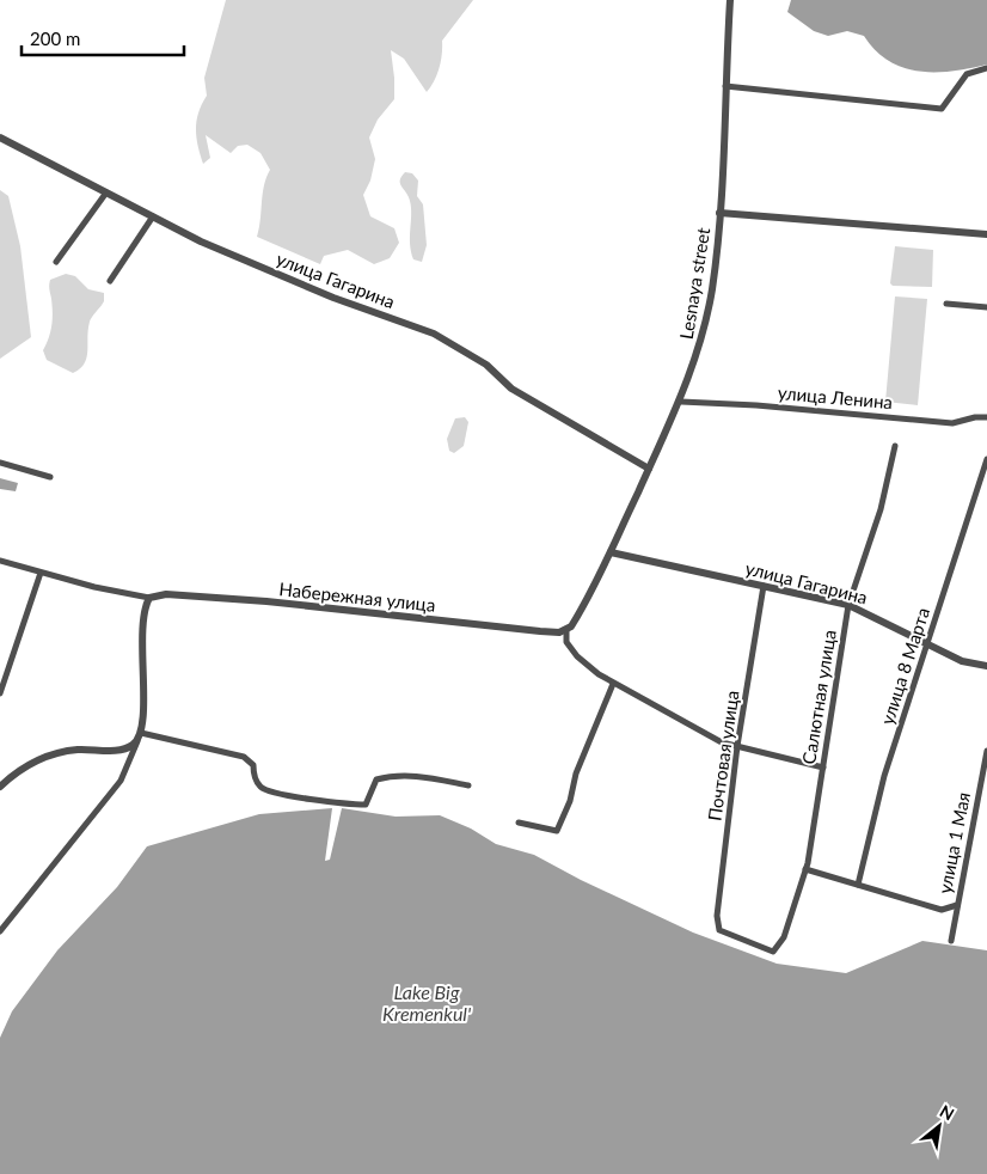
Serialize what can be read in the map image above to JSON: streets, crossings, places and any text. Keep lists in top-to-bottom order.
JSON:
{
  "streets": {
    "street": [
      "улица Гагарина",
      "Lesnaya street",
      "улица Ленина",
      "Набережная улица",
      "улица 8 Марта",
      "Салютная улица",
      "Почтовая улица",
      "улица 1 Мая"
    ]
  },
  "crossings": [
    ["улица Гагарина", "Lesnaya street"],
    ["улица Гагарина", "улица 8 Марта"],
    ["улица Гагарина", "Салютная улица"],
    ["улица Гагарина", "Почтовая улица"],
    ["Lesnaya street", "улица Ленина"],
    ["Салютная улица", "Почтовая улица"]
  ],
  "water": ["Lake Big Kremenkul'"],
  "scale_bar": "200 m",
  "north": "top right"
}
